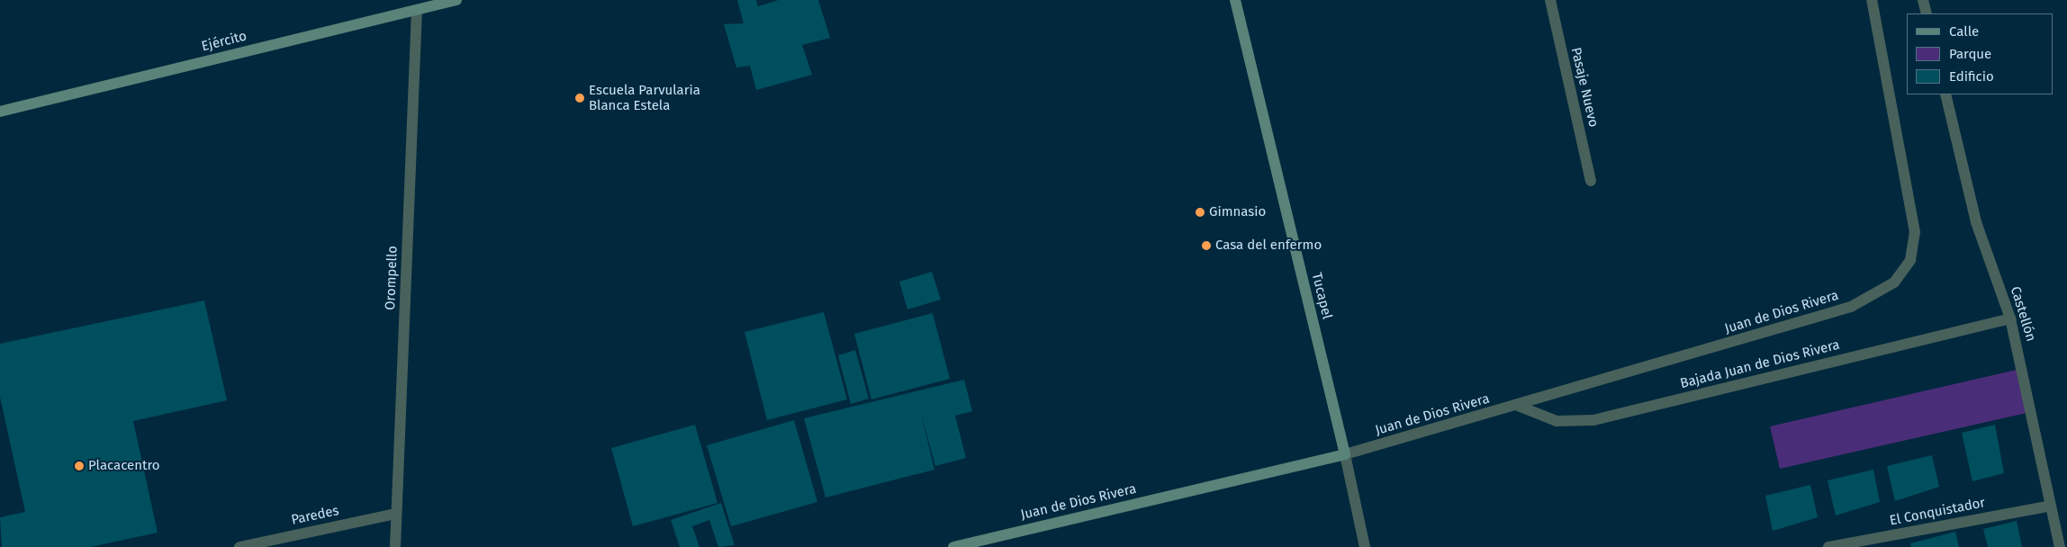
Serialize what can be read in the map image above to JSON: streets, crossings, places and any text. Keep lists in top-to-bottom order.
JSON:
{
  "streets": {
    "main road": ["Ejército", "Tucapel", "Juan de Dios Rivera"],
    "street": [
      "Pasaje Nuevo",
      "Orompello",
      "Castellón",
      "Bajada Juan de Dios Rivera",
      "El Conquistador",
      "Paredes"
    ]
  },
  "crossings": [
    ["Ejército", "Orompello"],
    ["Orompello", "Paredes"],
    ["Tucapel", "Juan de Dios Rivera"],
    ["Juan de Dios Rivera", "Bajada Juan de Dios Rivera"],
    ["Castellón", "Bajada Juan de Dios Rivera"],
    ["Castellón", "El Conquistador"]
  ],
  "places": [
    "Escuela Parvularia Blanca Estela",
    "Gimnasio",
    "Casa del enfermo",
    "Placacentro"
  ],
  "legend": ["Calle", "Parque", "Edificio"]
}
